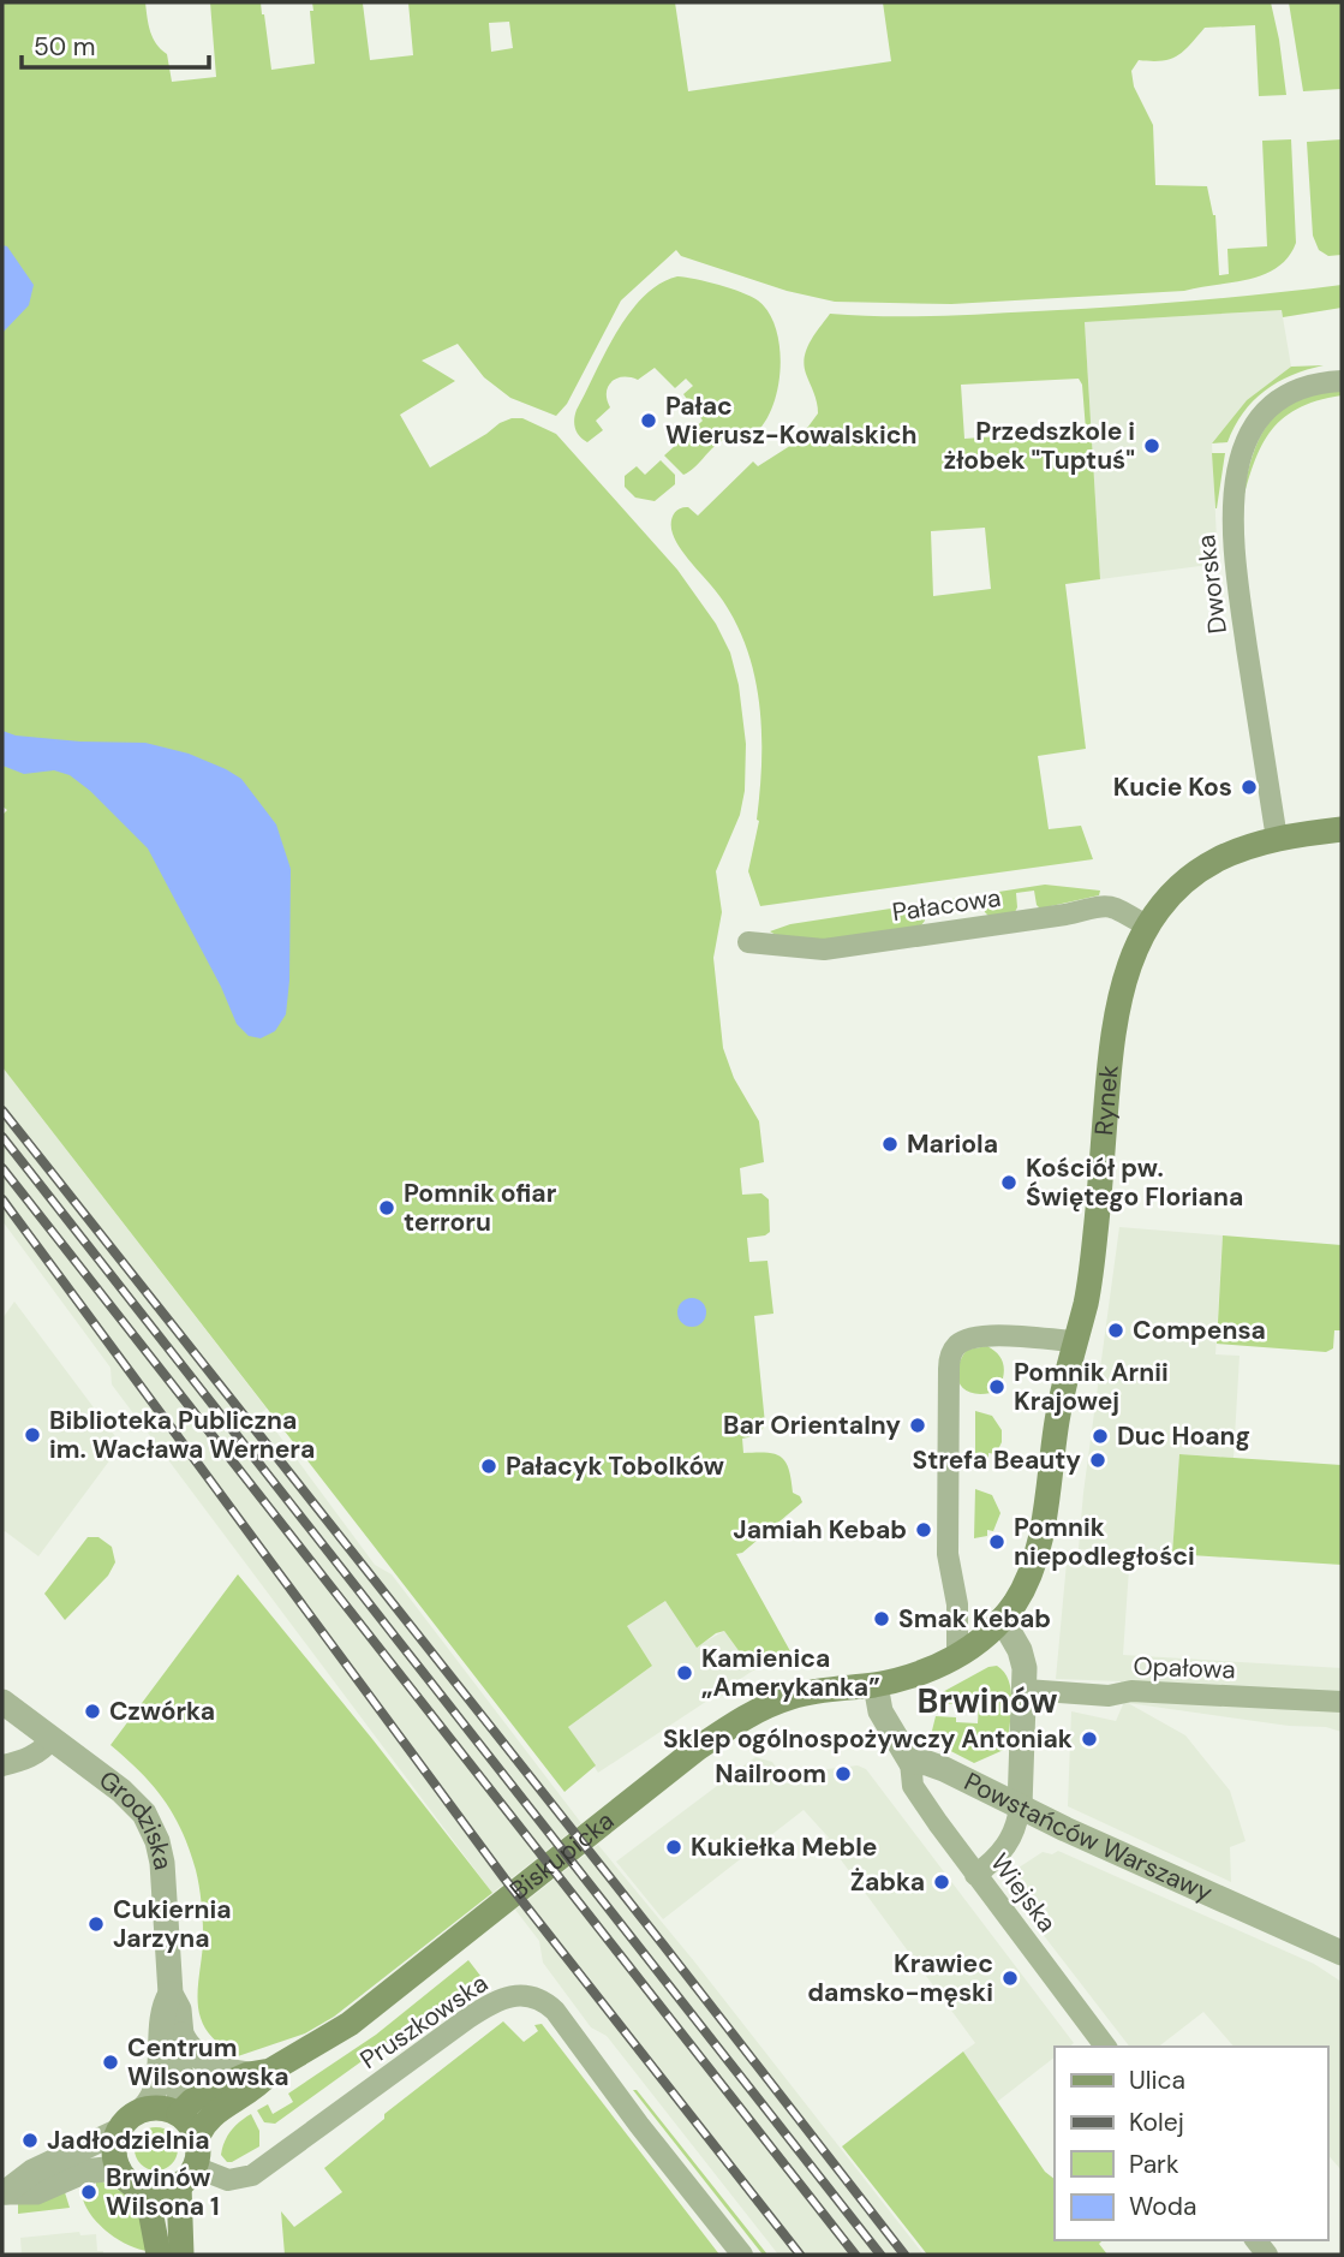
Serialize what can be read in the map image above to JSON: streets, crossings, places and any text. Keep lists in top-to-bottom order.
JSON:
{
  "streets": {
    "main road": ["Rynek", "Biskupicka"],
    "street": [
      "Dworska",
      "Pałacowa",
      "Opałowa",
      "Grodziska",
      "Powstańców Warszawy",
      "Wiejska",
      "Pruszkowska"
    ]
  },
  "crossings": [
    ["Dworska", "Rynek"],
    ["Pałacowa", "Rynek"],
    ["Rynek", "Biskupicka"],
    ["Grodziska", "Biskupicka"],
    ["Grodziska", "Pruszkowska"],
    ["Powstańców Warszawy", "Wiejska"],
    ["Biskupicka", "Pruszkowska"]
  ],
  "districts": ["Brwinów"],
  "places": [
    "Pałac Wierusz-Kowalskich",
    "Przedszkole i żłobek \"Tuptuś\"",
    "Kucie Kos",
    "Mariola",
    "Kościół pw. Świętego Floriana",
    "Pomnik ofiar terroru",
    "Compensa",
    "Pomnik Arnii Krajowej",
    "Bar Orientalny",
    "Biblioteka Publiczna im. Wacława Wernera",
    "Duc Hoang",
    "Strefa Beauty",
    "Pałacyk Tobolków",
    "Jamiah Kebab",
    "Pomnik niepodległości",
    "Smak Kebab",
    "Kamienica „Amerykanka”",
    "Czwórka",
    "Sklep ogólnospożywczy Antoniak",
    "Nailroom",
    "Kukiełka Meble",
    "Żabka",
    "Cukiernia Jarzyna",
    "Krawiec damsko-męski",
    "Centrum Wilsonowska",
    "Jadłodzielnia",
    "Brwinów Wilsona 1"
  ],
  "legend": [
    "Ulica",
    "Kolej",
    "Park",
    "Woda"
  ],
  "scale_bar": "50 m"
}
